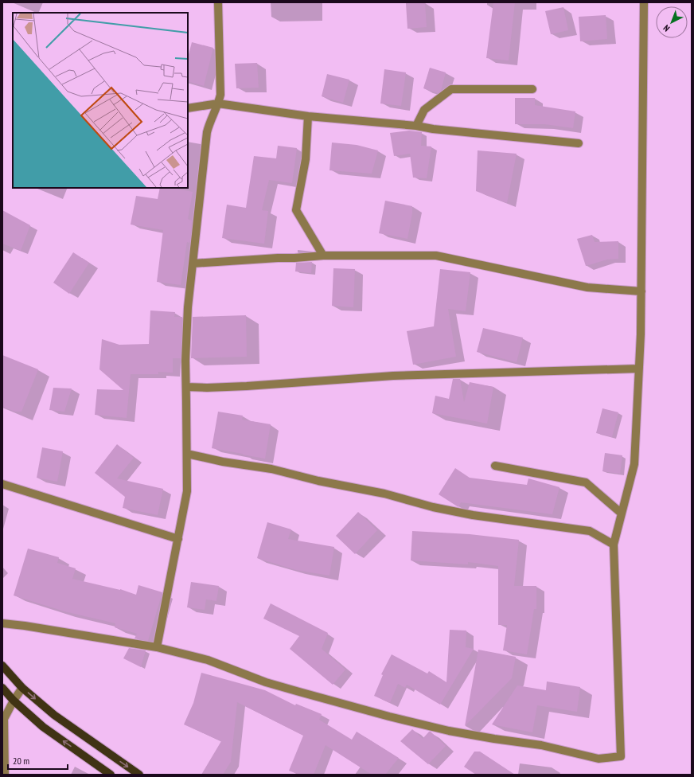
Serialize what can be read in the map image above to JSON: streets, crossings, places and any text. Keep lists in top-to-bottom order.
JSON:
{
  "scale_bar": "20 m",
  "north": "bottom left"
}
